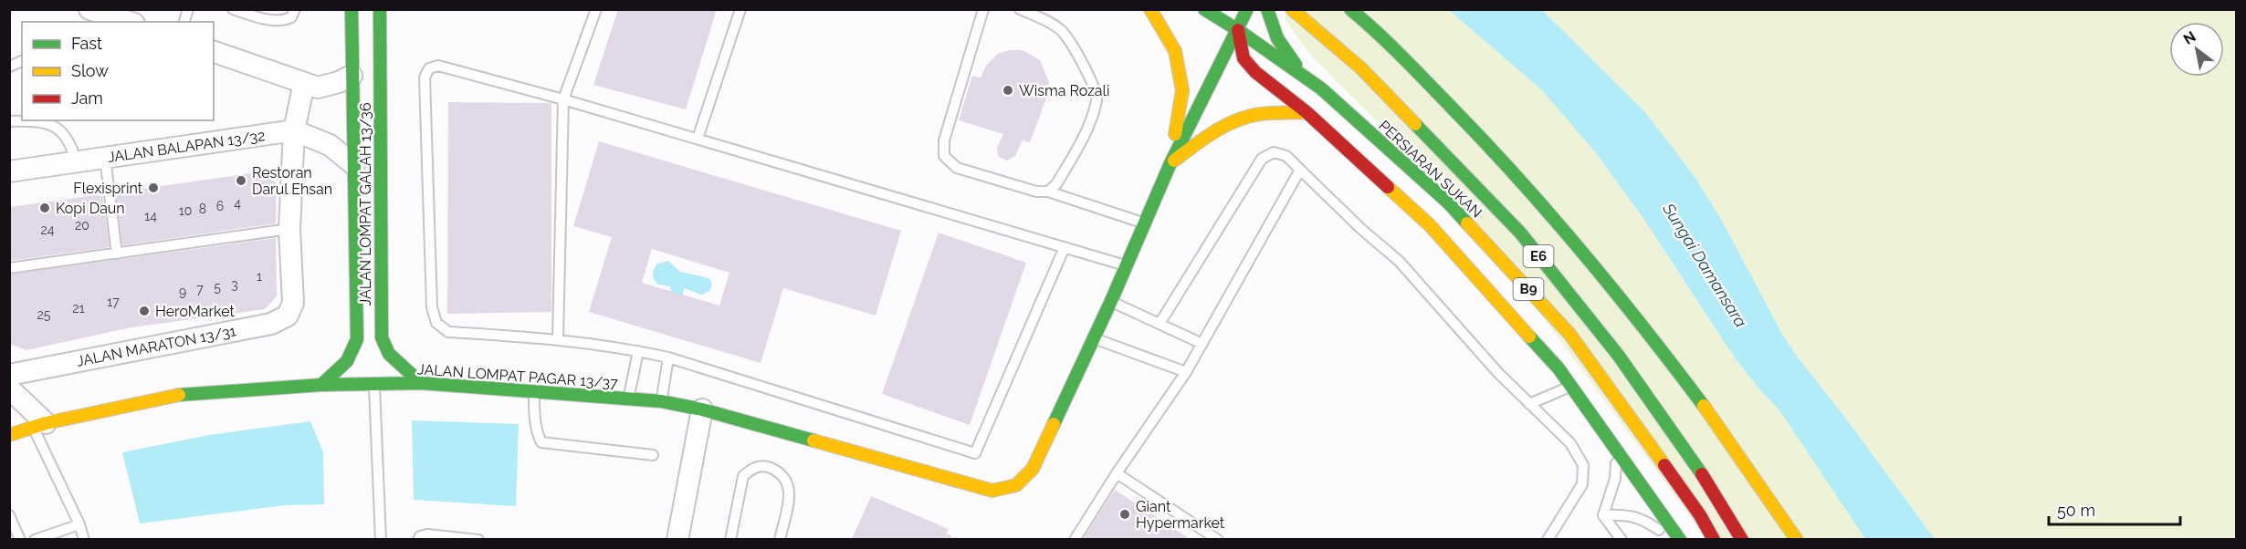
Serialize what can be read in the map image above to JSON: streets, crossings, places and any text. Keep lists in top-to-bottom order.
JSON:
{
  "streets": {
    "main road": [
      "PERSIARAN SUKAN",
      "JALAN LOMPAT GALAH 13/36",
      "E6",
      "B9",
      "JALAN LOMPAT PAGAR 13/37"
    ],
    "street": ["JALAN BALAPAN 13/32", "JALAN MARATON 13/31"]
  },
  "crossings": [
    ["PERSIARAN SUKAN", "B9"],
    ["JALAN LOMPAT GALAH 13/36", "JALAN LOMPAT PAGAR 13/37"]
  ],
  "water": ["Sungai Damansara"],
  "places": [
    "Wisma Rozali",
    "Restoran Darul Ehsan",
    "Flexisprint",
    "Kopi Daun",
    "HeroMarket",
    "Giant Hypermarket"
  ],
  "house_numbers": [
    "4",
    "6",
    "8",
    "10",
    "14",
    "20",
    "24",
    "1",
    "3",
    "5",
    "7",
    "9",
    "17",
    "21",
    "25"
  ],
  "legend": ["Fast", "Slow", "Jam"],
  "scale_bar": "50 m",
  "north": "top left"
}
